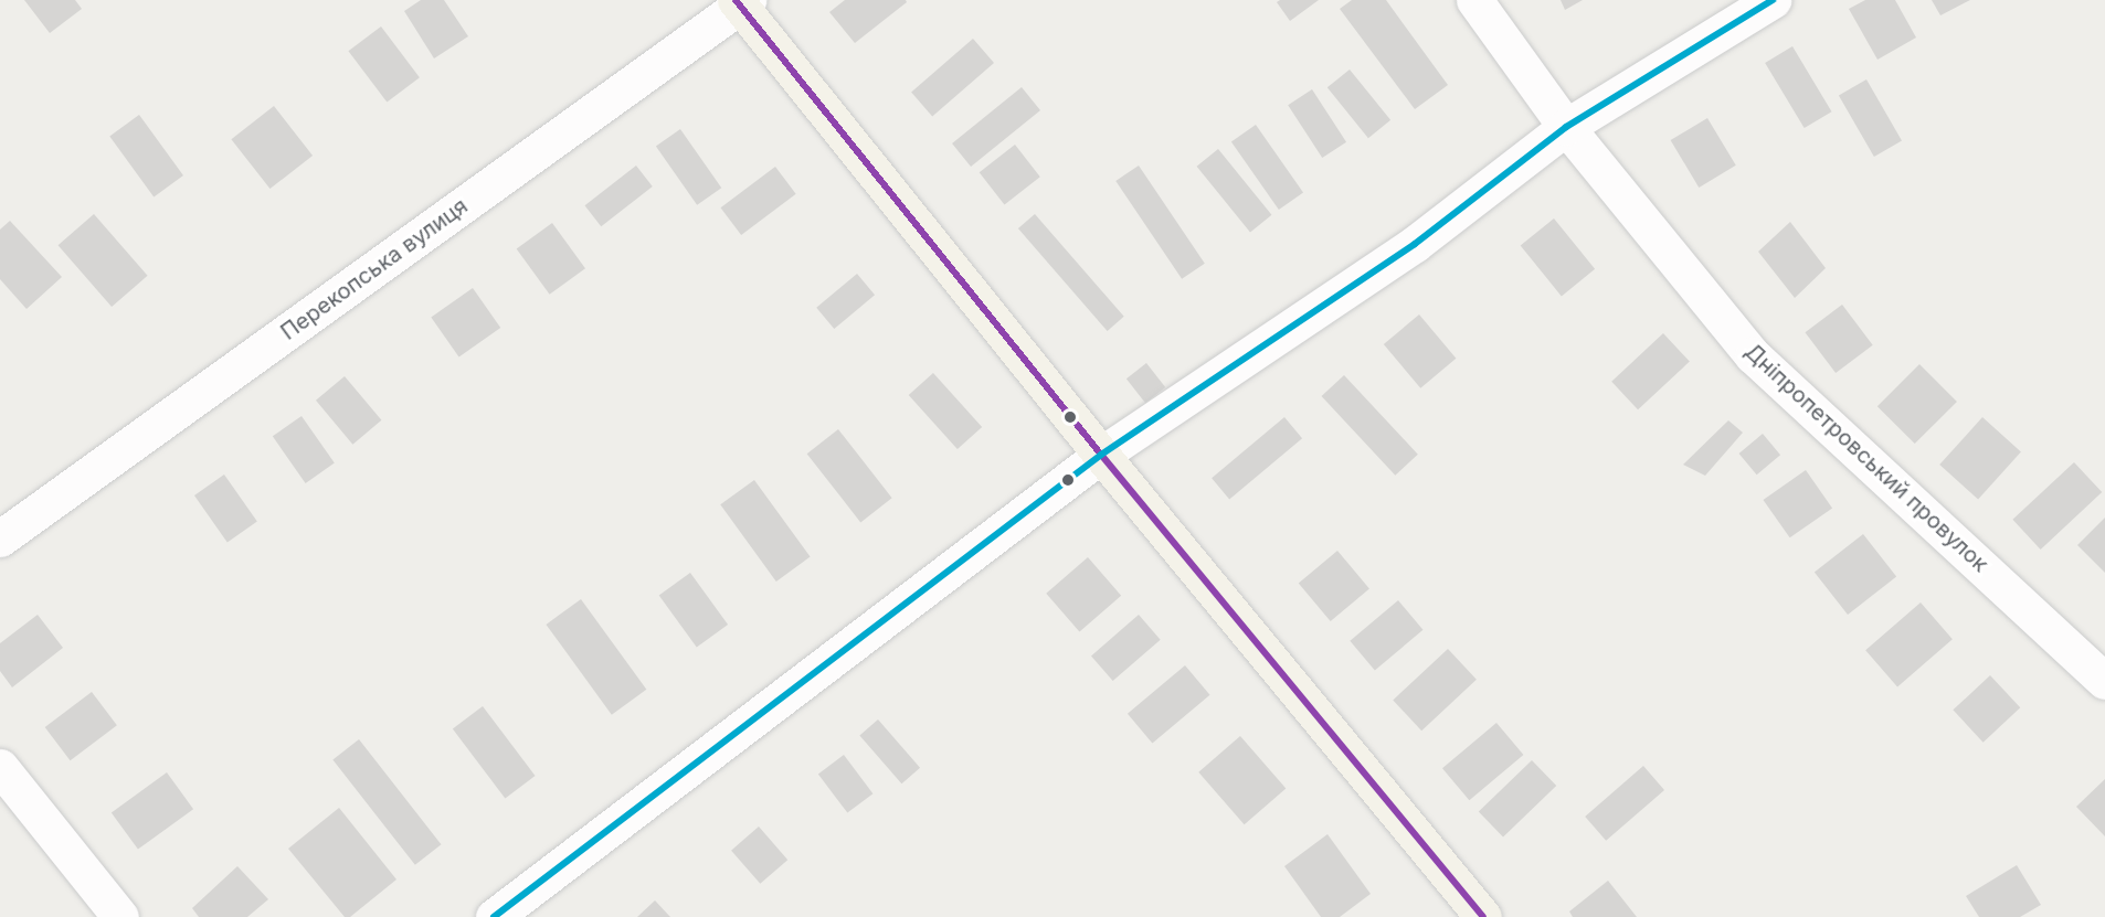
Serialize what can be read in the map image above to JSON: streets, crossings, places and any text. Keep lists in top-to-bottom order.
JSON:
{
  "streets": {
    "street": ["Перекопська вулиця", "Дніпропетровський провулок"]
  }
}
